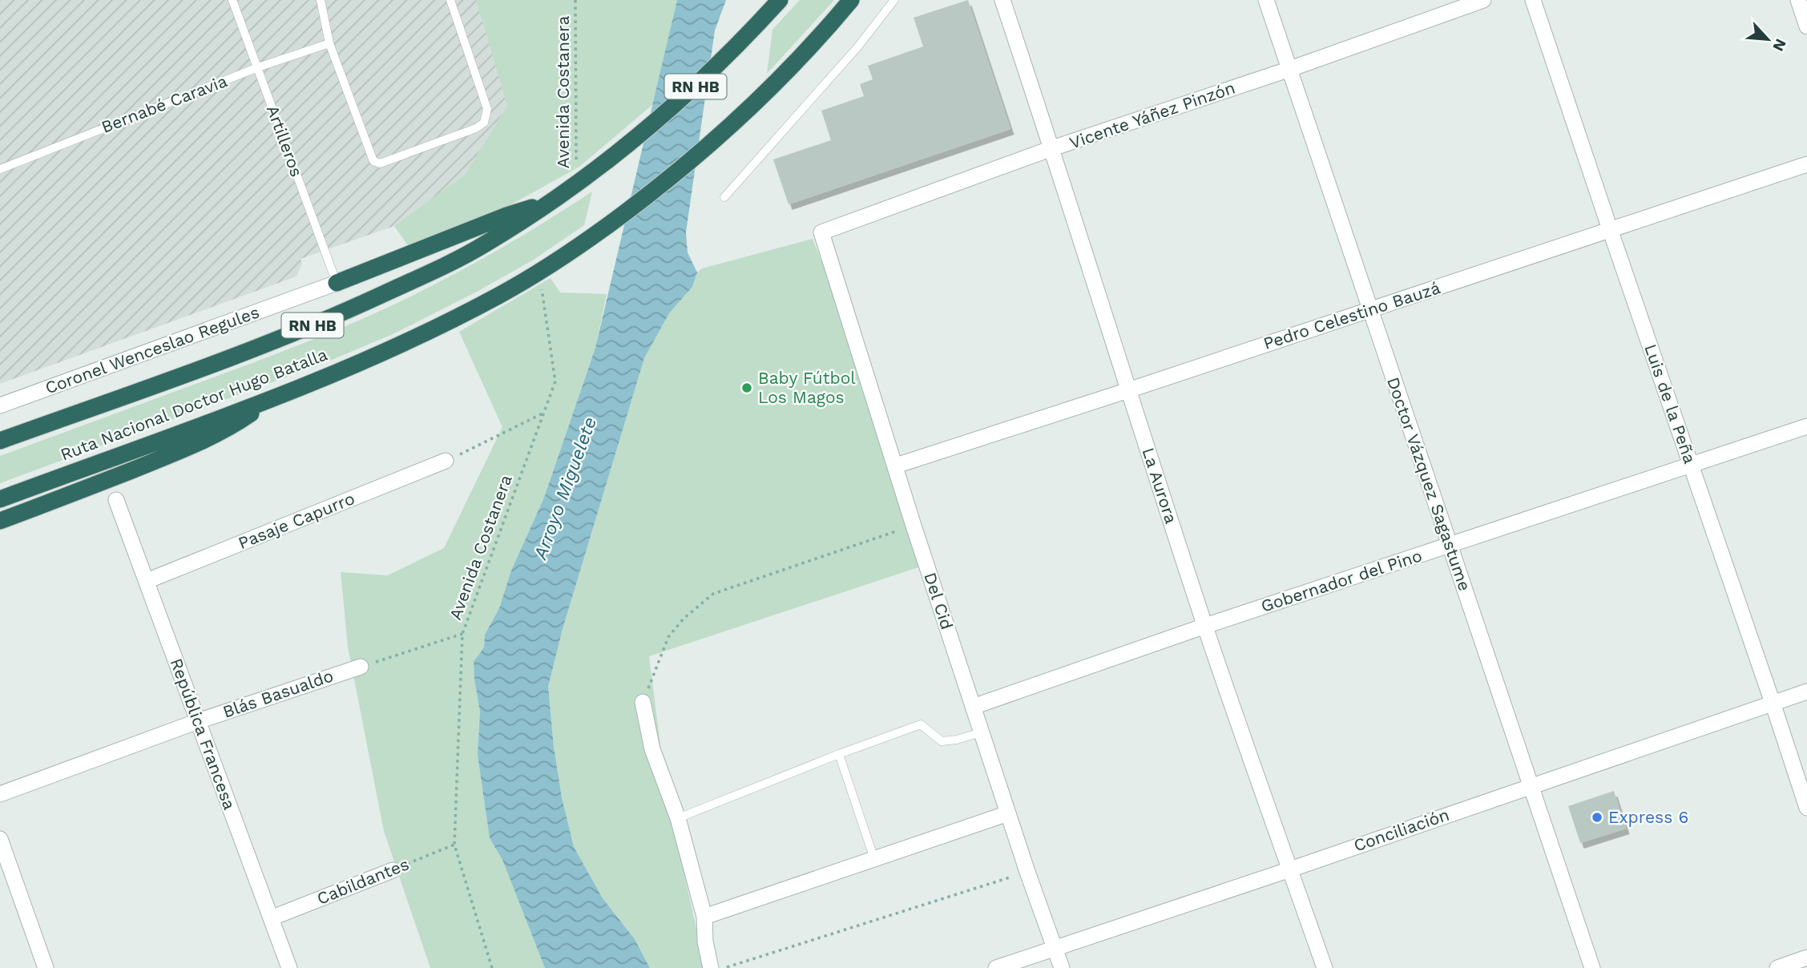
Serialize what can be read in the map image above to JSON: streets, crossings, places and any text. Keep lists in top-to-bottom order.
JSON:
{
  "streets": {
    "highway": ["RN HB", "Ruta Nacional Doctor Hugo Batalla"],
    "street": [
      "Vicente Yáñez Pinzón",
      "Pedro Celestino Bauzá",
      "Coronel Wenceslao Regules",
      "Luis de la Peña",
      "Doctor Vázquez Sagastume",
      "La Aurora",
      "Pasaje Capurro",
      "Gobernador del Pino",
      "Del Cid",
      "Blás Basualdo",
      "República Francesa",
      "Conciliación",
      "Cabildantes"
    ],
    "lane": ["Bernabé Caravia", "Artilleros"],
    "path": ["Avenida Costanera"]
  },
  "crossings": [
    ["Avenida Costanera", "Ruta Nacional Doctor Hugo Batalla"],
    ["Avenida Costanera", "Cabildantes"],
    ["Bernabé Caravia", "Artilleros"],
    ["Vicente Yáñez Pinzón", "Doctor Vázquez Sagastume"],
    ["Vicente Yáñez Pinzón", "La Aurora"],
    ["Vicente Yáñez Pinzón", "Del Cid"],
    ["Artilleros", "Coronel Wenceslao Regules"],
    ["Pedro Celestino Bauzá", "Luis de la Peña"],
    ["Pedro Celestino Bauzá", "Doctor Vázquez Sagastume"],
    ["Pedro Celestino Bauzá", "La Aurora"],
    ["Pedro Celestino Bauzá", "Del Cid"],
    ["Luis de la Peña", "Gobernador del Pino"],
    ["Luis de la Peña", "Conciliación"],
    ["Doctor Vázquez Sagastume", "Gobernador del Pino"],
    ["Doctor Vázquez Sagastume", "Conciliación"],
    ["La Aurora", "Gobernador del Pino"],
    ["La Aurora", "Conciliación"],
    ["Pasaje Capurro", "República Francesa"],
    ["Gobernador del Pino", "Del Cid"],
    ["Del Cid", "Conciliación"],
    ["Blás Basualdo", "República Francesa"],
    ["República Francesa", "Cabildantes"]
  ],
  "water": ["Arroyo Miguelete"],
  "places": ["Baby Fútbol Los Magos", "Express 6"],
  "north": "bottom right"
}
